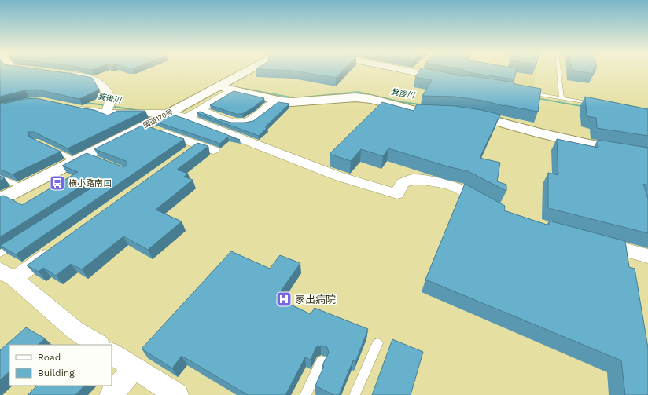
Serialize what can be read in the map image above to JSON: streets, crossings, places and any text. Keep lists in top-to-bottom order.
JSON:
{
  "streets": {
    "main road": ["国道170号"]
  },
  "water": ["箕後川"],
  "places": {
    "bus stop": ["横小路南口"],
    "hospital": ["家出病院"]
  },
  "legend": ["Road", "Building"]
}
